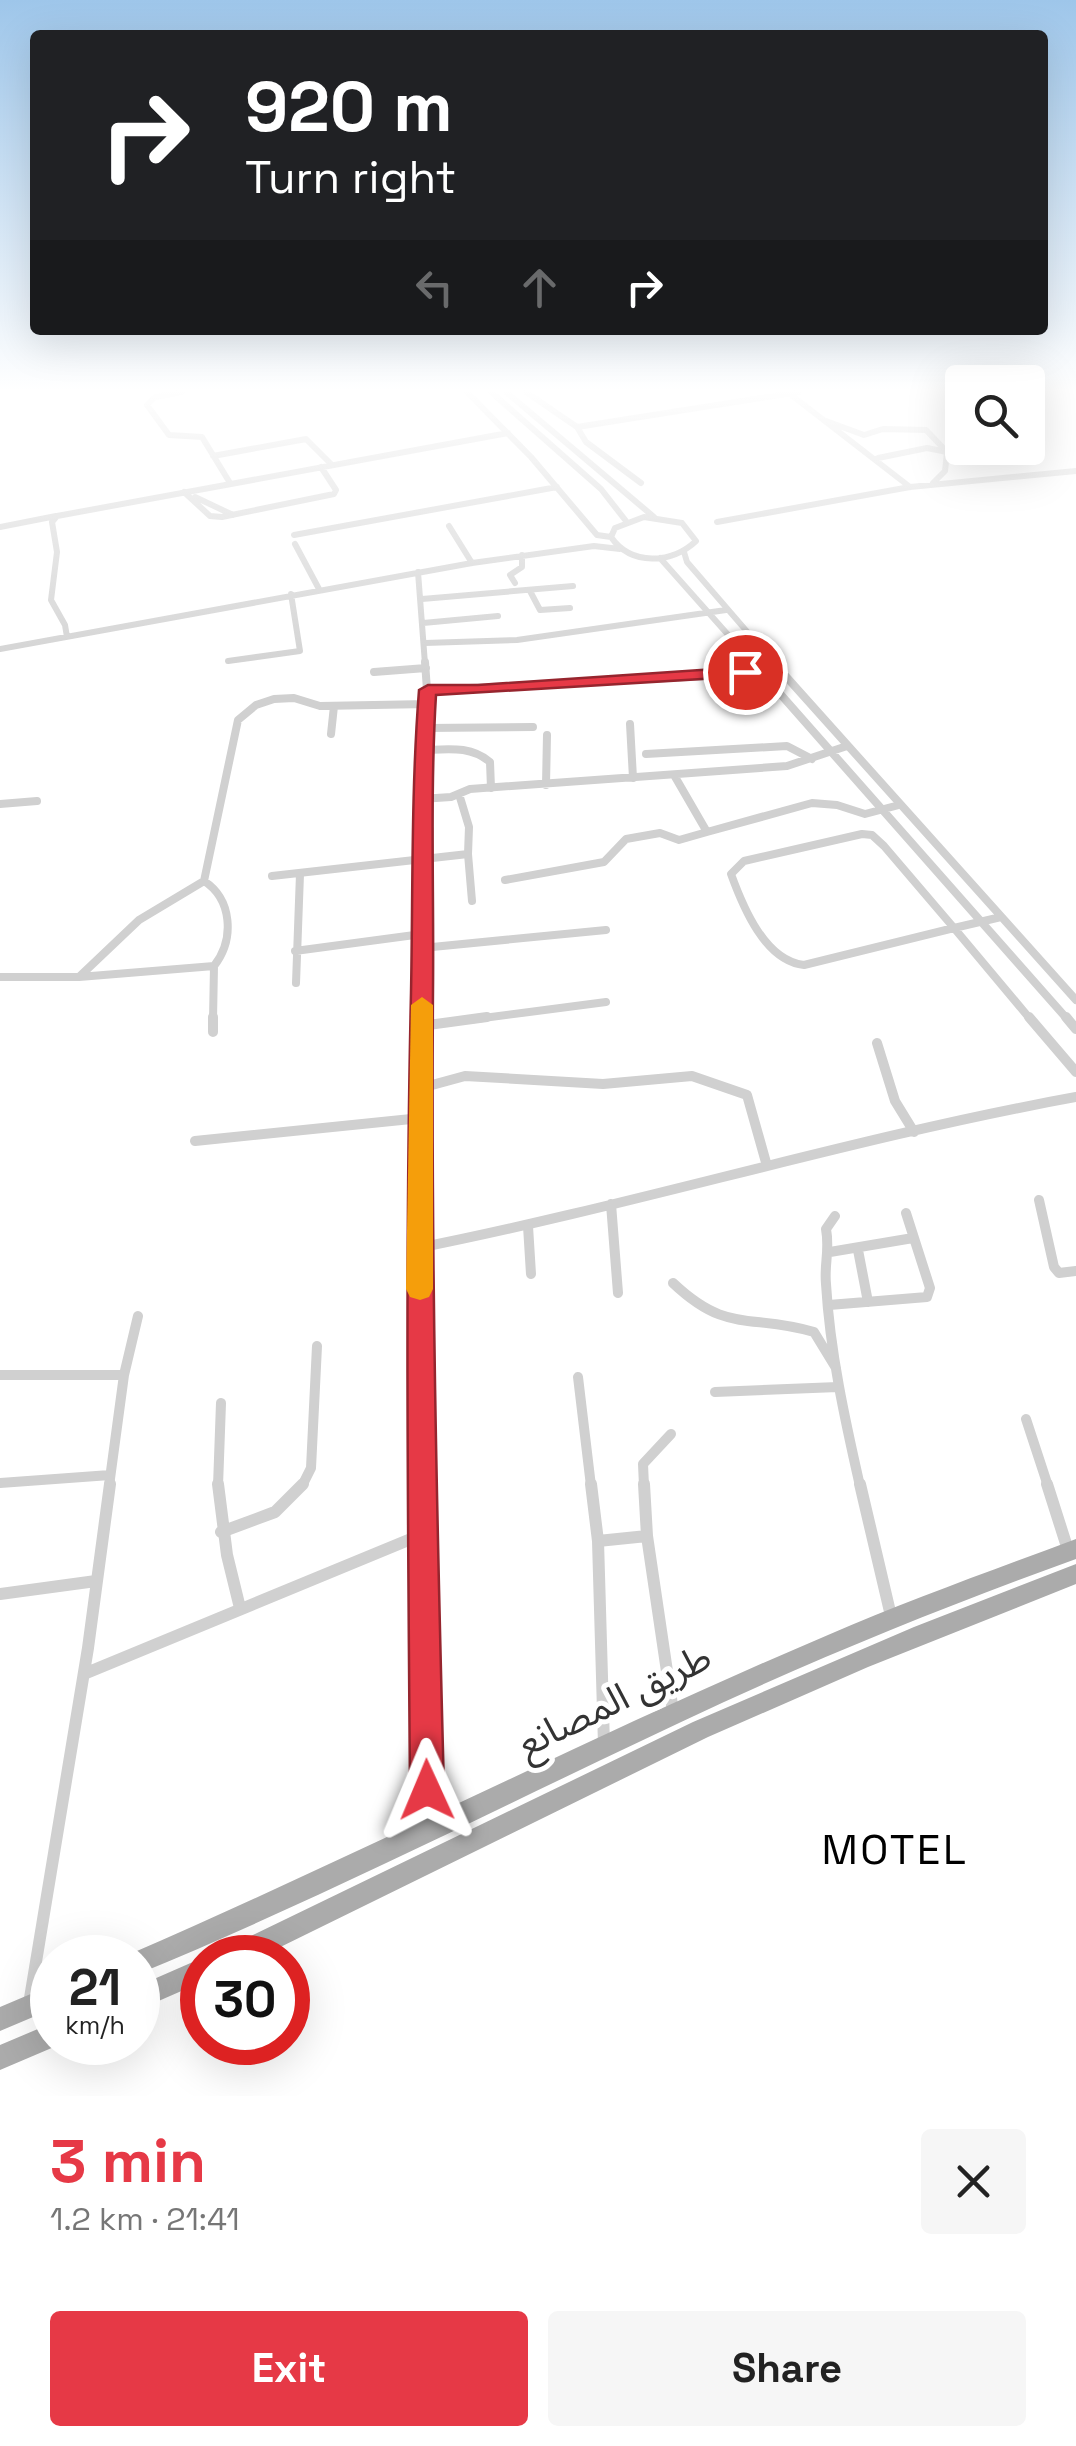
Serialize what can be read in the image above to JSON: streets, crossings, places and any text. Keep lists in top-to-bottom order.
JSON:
{
  "streets": {
    "main road": ["طريق المصانع"]
  },
  "districts": ["MOTEL"],
  "page": {
    "turn": ["920 m", "Turn right"],
    "speed": "21 km/h",
    "limit": "30",
    "heading": ["3 min", "1.2 km · 21:41"],
    "buttons": ["Exit", "Share"]
  }
}
